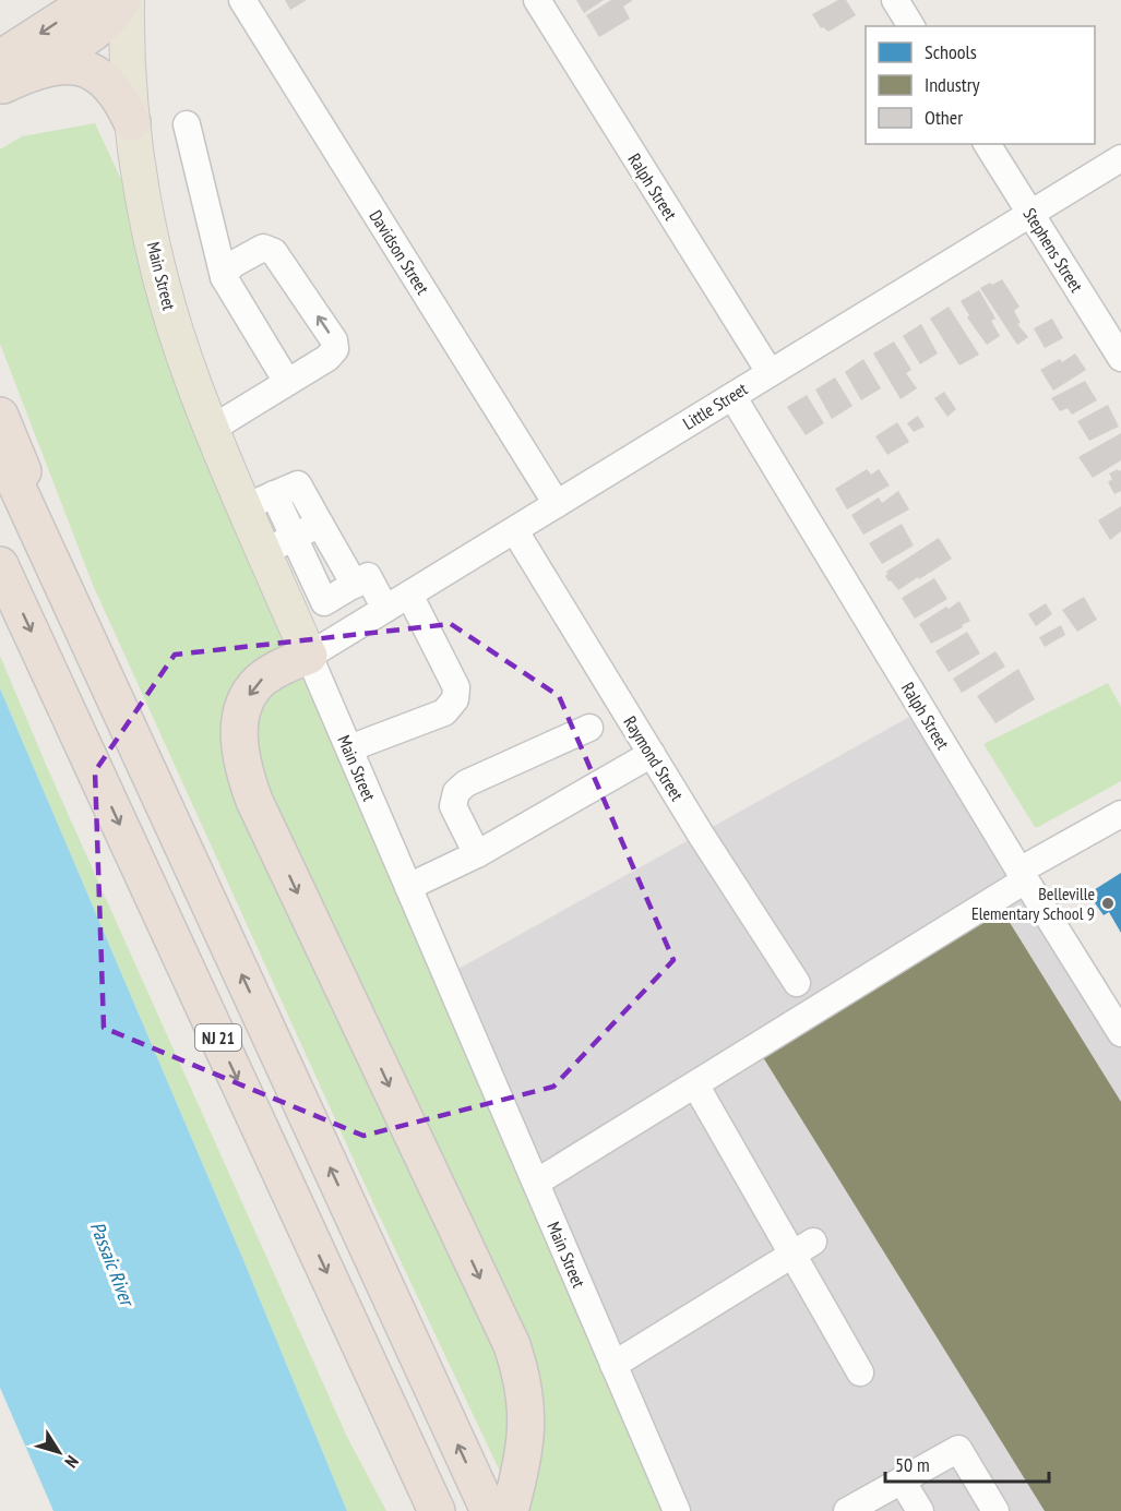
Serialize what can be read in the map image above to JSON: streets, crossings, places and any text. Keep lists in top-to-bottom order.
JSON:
{
  "streets": {
    "highway": ["NJ 21"],
    "main road": ["Main Street"],
    "street": [
      "Ralph Street",
      "Stephens Street",
      "Davidson Street",
      "Little Street",
      "Raymond Street"
    ]
  },
  "crossings": [
    ["Ralph Street", "Little Street"],
    ["Stephens Street", "Little Street"],
    ["Davidson Street", "Little Street"],
    ["Main Street", "Little Street"],
    ["Little Street", "Raymond Street"]
  ],
  "water": ["Passaic River"],
  "places": ["Belleville Elementary School 9"],
  "legend": ["Schools", "Industry", "Other"],
  "scale_bar": "50 m",
  "north": "bottom right"
}
